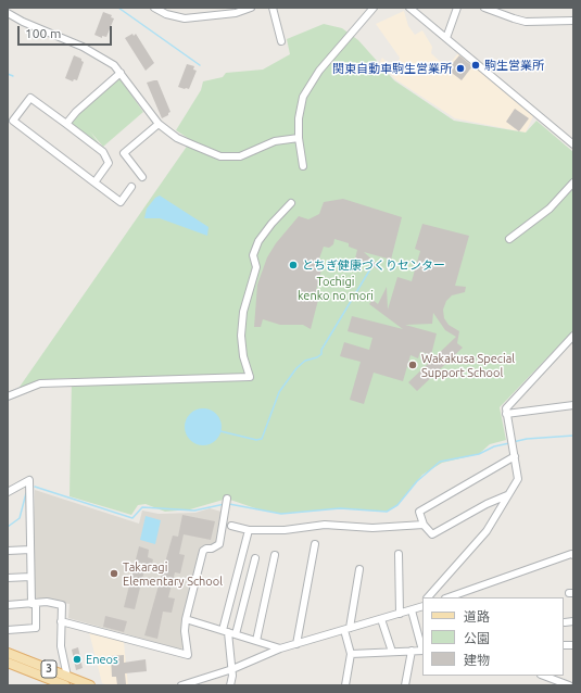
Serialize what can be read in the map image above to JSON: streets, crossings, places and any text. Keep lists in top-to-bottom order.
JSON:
{
  "streets": {
    "main road": ["3"]
  },
  "parks": ["Tochigi kenko no mori"],
  "places": [
    "駒生営業所",
    "関東自動車駒生営業所",
    "とちぎ健康づくりセンター",
    "Wakakusa Special Support School",
    "Takaragi Elementary School",
    "Eneos"
  ],
  "legend": ["道路", "公園", "建物"],
  "scale_bar": "100 m"
}
